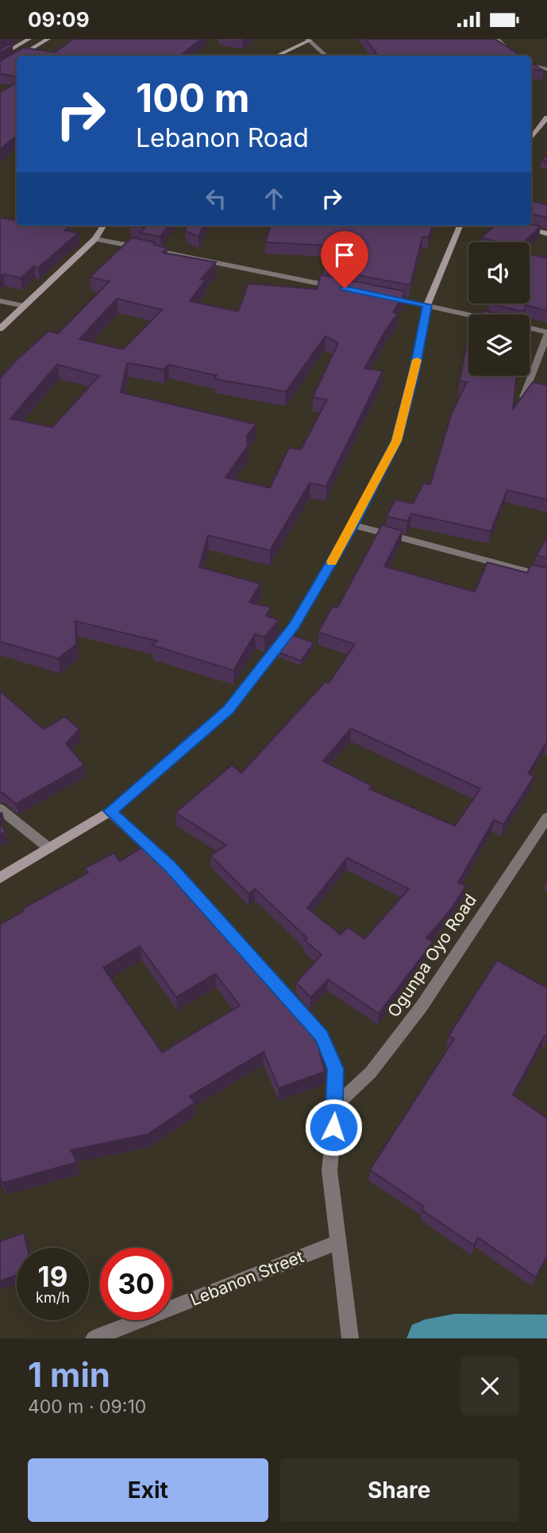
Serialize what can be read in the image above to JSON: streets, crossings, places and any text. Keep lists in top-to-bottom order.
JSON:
{
  "streets": {
    "street": ["Ogunpa Oyo Road", "Lebanon Street"]
  },
  "page": {
    "status": "09:09",
    "turn": ["100 m", "Lebanon Road"],
    "speed": "19 km/h",
    "limit": "30",
    "heading": ["1 min", "400 m · 09:10"],
    "buttons": ["Exit", "Share"]
  }
}
